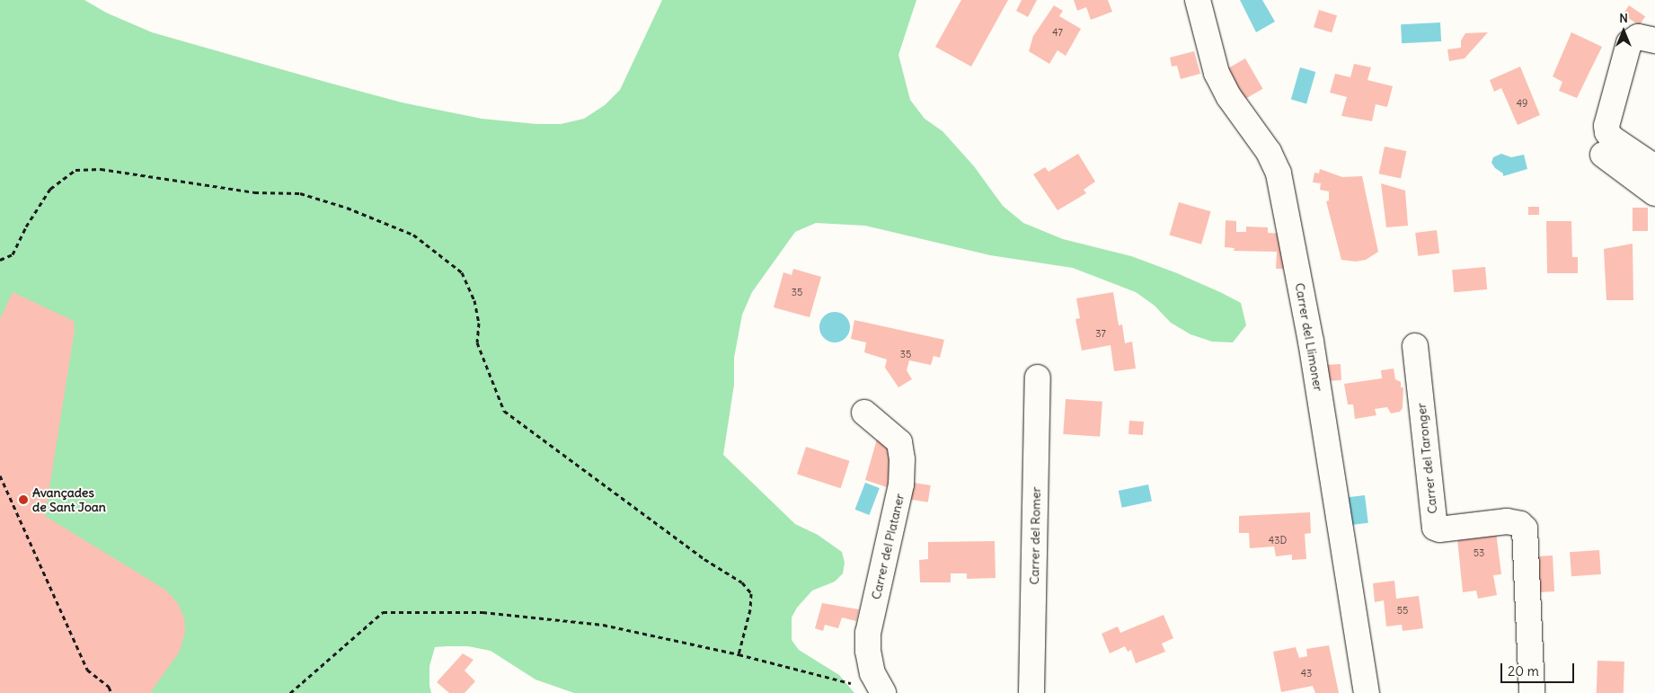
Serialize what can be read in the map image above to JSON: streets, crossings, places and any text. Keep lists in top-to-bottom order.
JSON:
{
  "streets": {
    "street": [
      "Carrer del Llimoner",
      "Carrer del Taronger",
      "Carrer del Romer",
      "Carrer del Plataner"
    ]
  },
  "places": ["Avançades de Sant Joan"],
  "house_numbers": [
    "47",
    "49",
    "35",
    "37",
    "35",
    "43D",
    "53",
    "55",
    "43"
  ],
  "scale_bar": "20 m",
  "north": "top"
}
